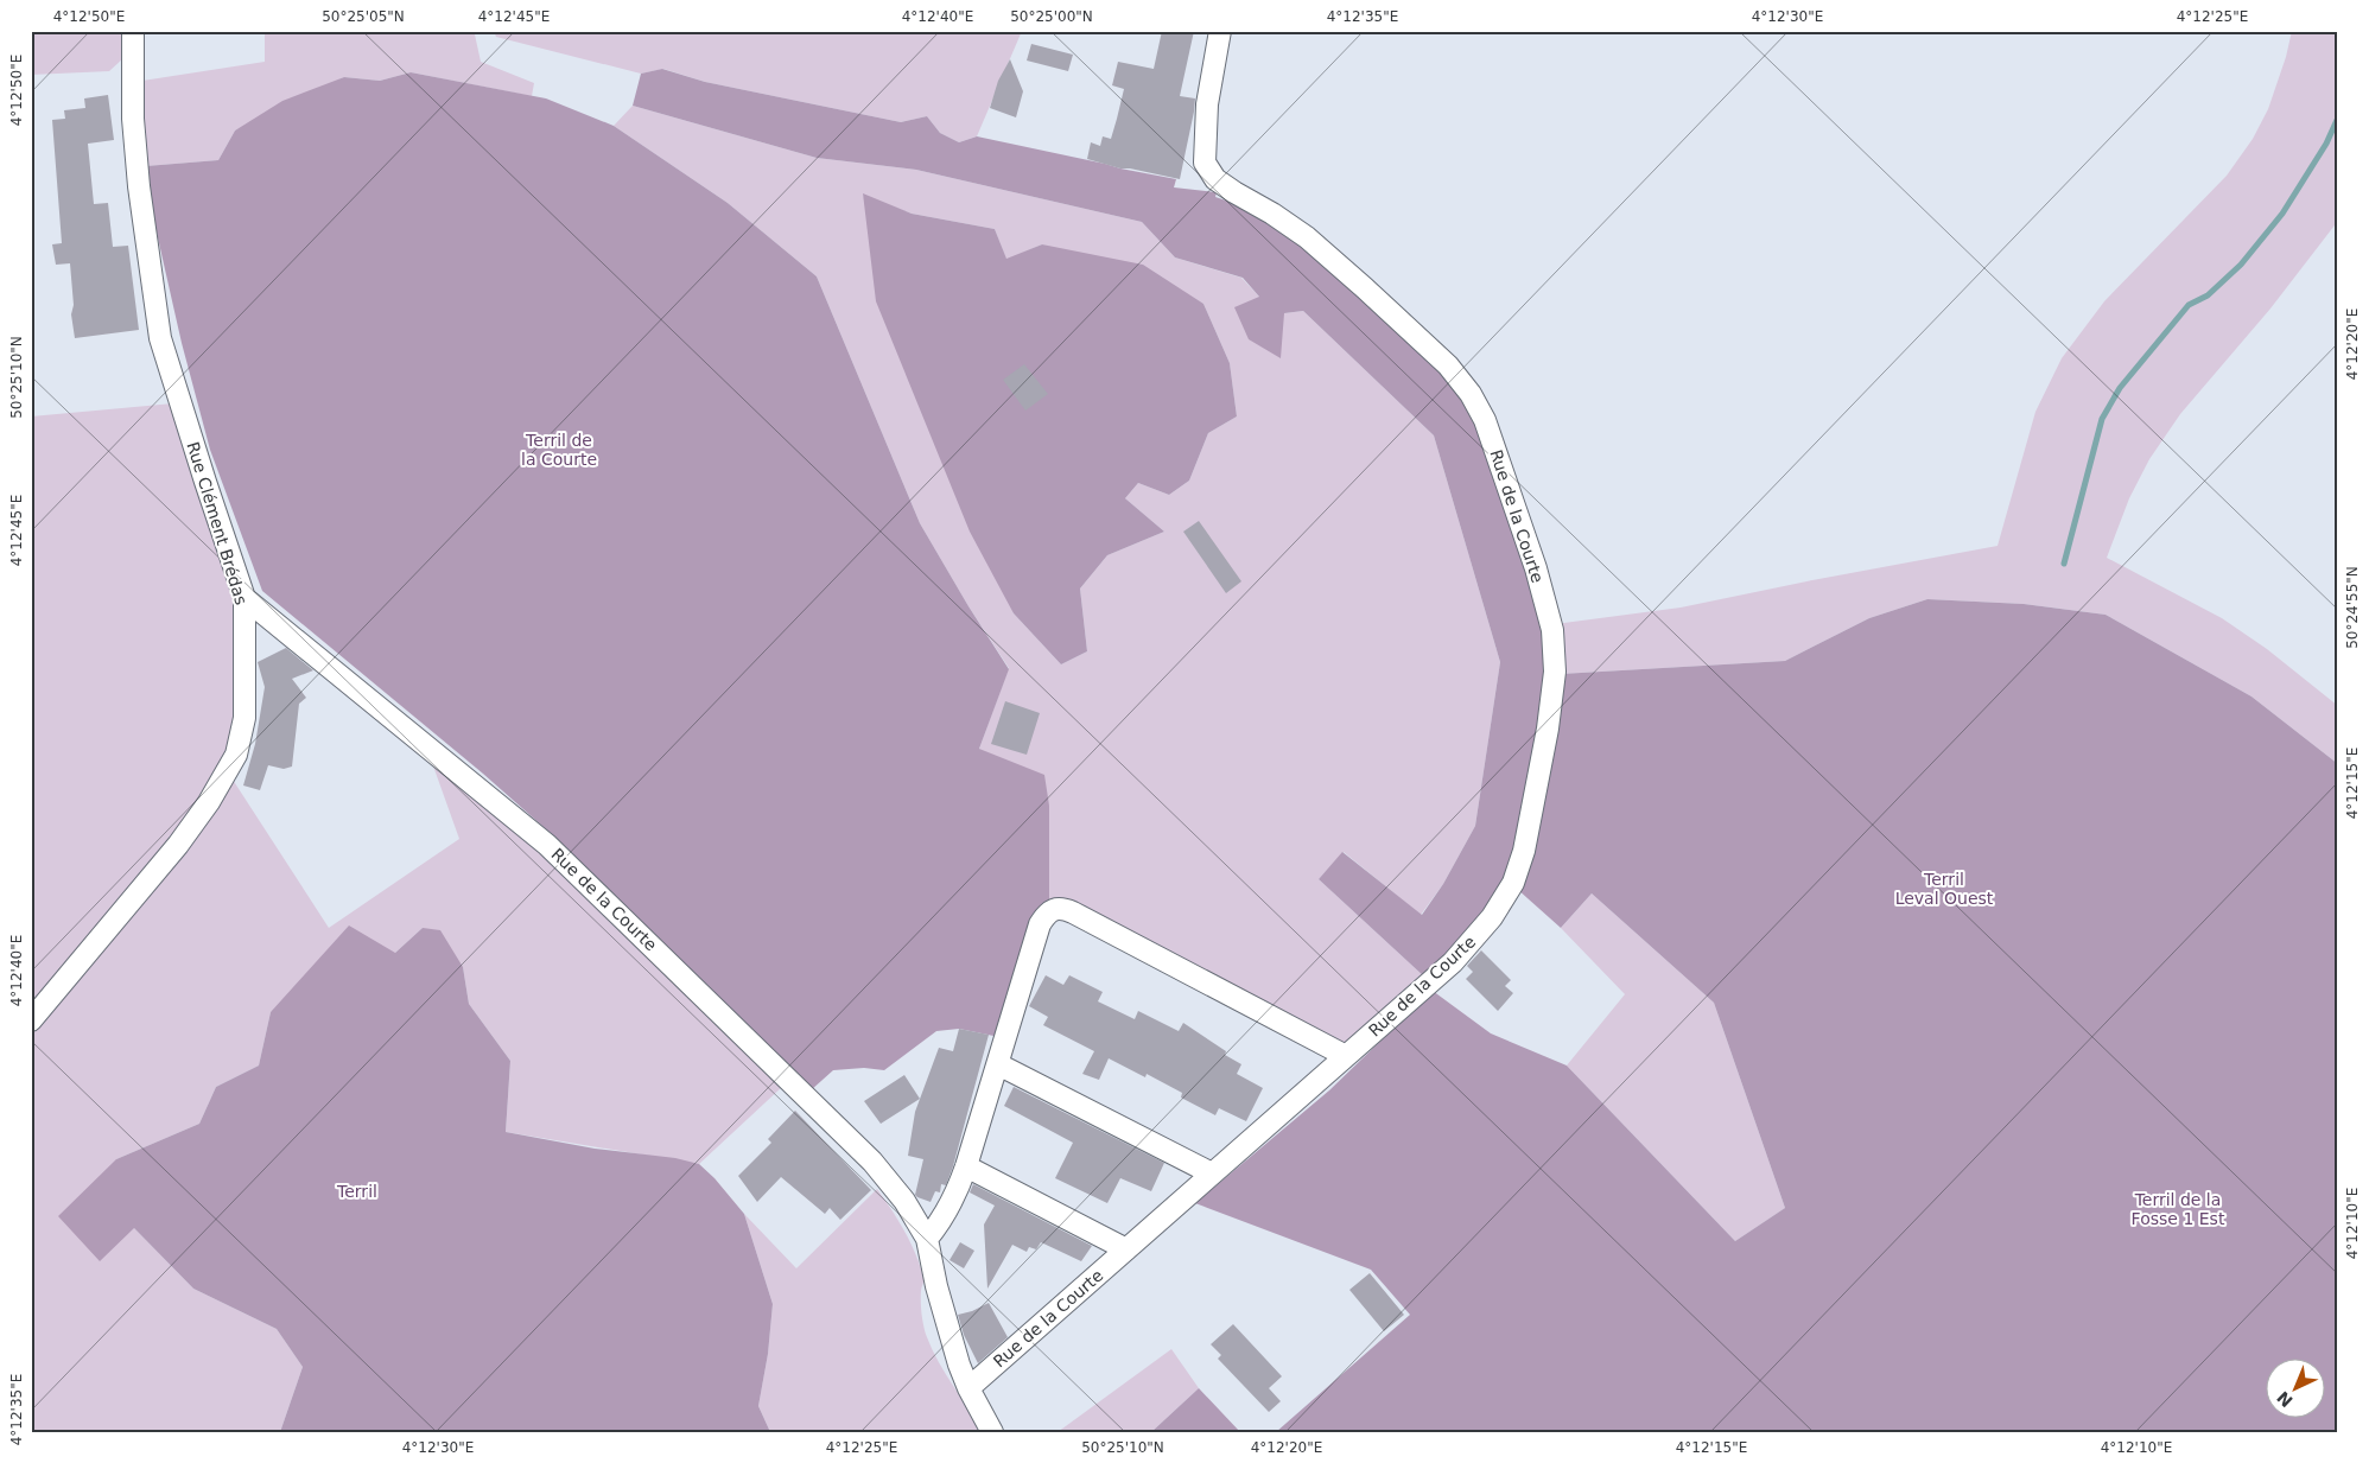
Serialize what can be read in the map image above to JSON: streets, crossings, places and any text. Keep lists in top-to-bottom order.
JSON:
{
  "streets": {
    "street": ["Rue de la Courte", "Rue Clément Brédas"]
  },
  "crossings": [
    ["Rue de la Courte", "Rue Clément Brédas"]
  ],
  "parks": [
    "Terril de la Courte",
    "Terril Leval Ouest",
    "Terril",
    "Terril de la Fosse 1 Est"
  ],
  "north": "bottom left",
  "coordinates": [
    "4°12'50\"E",
    "50°25'05\"N",
    "4°12'45\"E",
    "4°12'40\"E",
    "50°25'00\"N",
    "4°12'35\"E",
    "4°12'30\"E",
    "4°12'25\"E",
    "4°12'20\"E",
    "50°25'10\"N",
    "50°24'55\"N",
    "4°12'15\"E",
    "4°12'10\"E"
  ]
}
